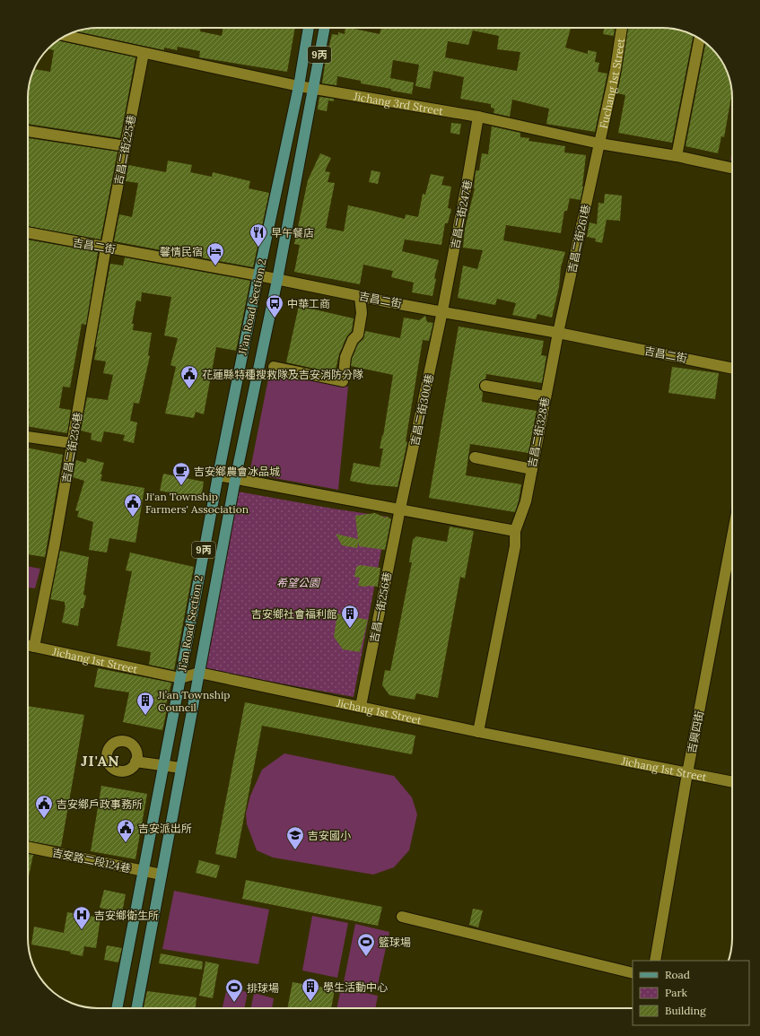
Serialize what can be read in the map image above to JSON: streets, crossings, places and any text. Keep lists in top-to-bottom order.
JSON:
{
  "streets": {
    "main road": ["9丙", "Ji’an Road Section 2"],
    "street": [
      "Fuchang 1st Street",
      "Jichang 3rd Street",
      "吉昌二街225巷",
      "吉昌二街247巷",
      "吉昌二街261巷",
      "吉昌二街",
      "吉昌二街300巷",
      "吉昌二街328巷",
      "吉昌二街236巷",
      "吉昌一街256巷",
      "Jichang 1st Street",
      "吉興四街",
      "吉安路二段124巷"
    ]
  },
  "crossings": [
    ["9丙", "Jichang 3rd Street"],
    ["9丙", "Ji’an Road Section 2"],
    ["Fuchang 1st Street", "Jichang 3rd Street"],
    ["Fuchang 1st Street", "吉昌二街261巷"],
    ["Jichang 3rd Street", "吉昌二街225巷"],
    ["Jichang 3rd Street", "吉昌二街247巷"],
    ["Jichang 3rd Street", "吉昌二街261巷"],
    ["Jichang 3rd Street", "Ji’an Road Section 2"],
    ["吉昌二街225巷", "吉昌二街"],
    ["吉昌二街225巷", "吉昌二街236巷"],
    ["吉昌二街247巷", "吉昌二街"],
    ["吉昌二街247巷", "吉昌二街300巷"],
    ["吉昌二街261巷", "吉昌二街"],
    ["吉昌二街261巷", "吉昌二街328巷"],
    ["吉昌二街", "Ji’an Road Section 2"],
    ["吉昌二街", "吉昌二街300巷"],
    ["吉昌二街", "吉昌二街328巷"],
    ["吉昌二街", "吉昌二街236巷"],
    ["Ji’an Road Section 2", "Jichang 1st Street"],
    ["Ji’an Road Section 2", "吉安路二段124巷"],
    ["吉昌二街300巷", "吉昌一街256巷"],
    ["吉昌二街328巷", "Jichang 1st Street"],
    ["吉昌二街236巷", "Jichang 1st Street"],
    ["吉昌一街256巷", "Jichang 1st Street"],
    ["Jichang 1st Street", "吉興四街"]
  ],
  "districts": ["JI'AN"],
  "parks": ["希望公園"],
  "places": {
    "restaurant": ["早午餐店"],
    "hotel": ["馨情民宿"],
    "bus stop": ["中華工商"],
    "public building": [
      "花蓮縣特種搜救隊及吉安消防分隊",
      "Ji'an Township Farmers' Association",
      "吉安鄉戶政事務所",
      "吉安派出所"
    ],
    "cafe": ["吉安鄉農會冰品城"],
    "building": ["吉安鄉社會福利館", "Ji’an Township Council", "學生活動中心"],
    "school or university": ["吉安國小"],
    "hospital": ["吉安鄉衛生所"],
    "sports": ["籃球場", "排球場"]
  },
  "legend": ["Road", "Park", "Building"]
}
